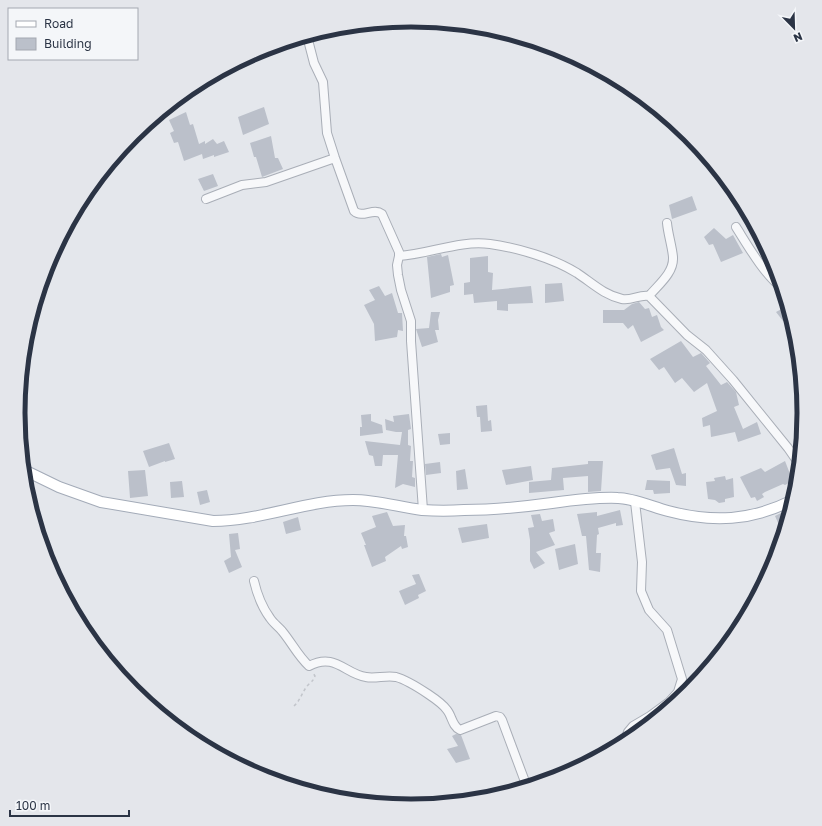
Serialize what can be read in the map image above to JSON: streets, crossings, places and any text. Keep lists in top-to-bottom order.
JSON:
{
  "legend": ["Road", "Building"],
  "scale_bar": "100 m",
  "north": "bottom right"
}
